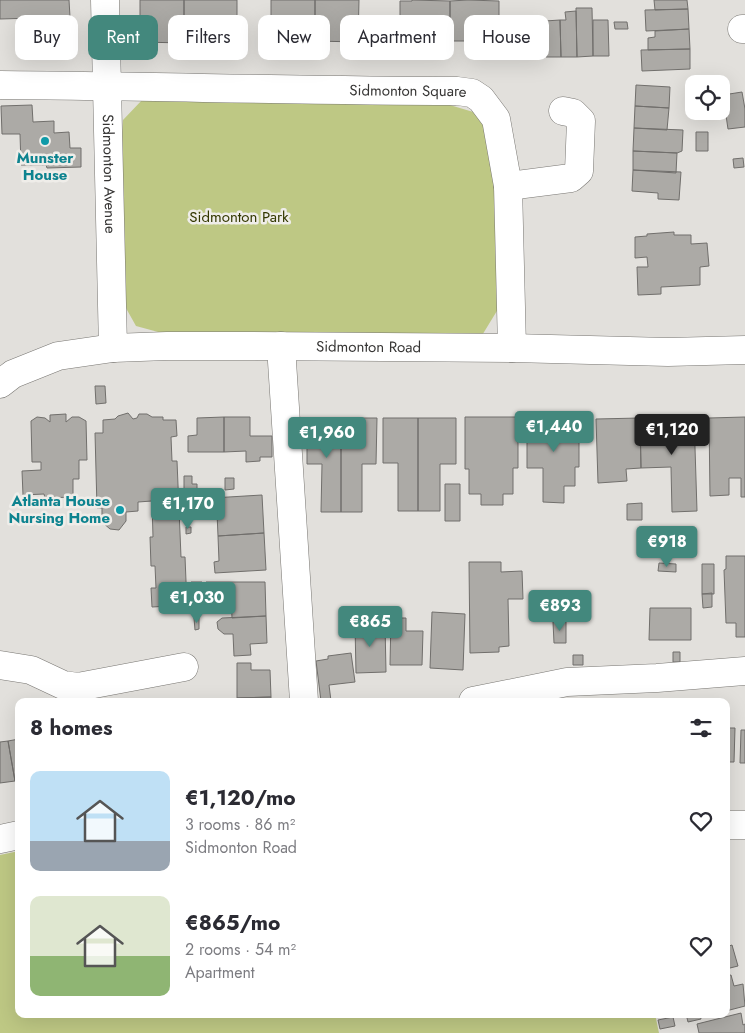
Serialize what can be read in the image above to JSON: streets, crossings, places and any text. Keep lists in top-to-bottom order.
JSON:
{
  "streets": {
    "street": ["Sidmonton Square", "Sidmonton Avenue", "Sidmonton Road"]
  },
  "crossings": [
    ["Sidmonton Square", "Sidmonton Avenue"],
    ["Sidmonton Square", "Sidmonton Road"],
    ["Sidmonton Avenue", "Sidmonton Road"]
  ],
  "parks": ["Sidmonton Park"],
  "places": ["Munster House", "Atlanta House Nursing Home"],
  "page": {
    "chip": [
      "Buy",
      "Rent",
      "Filters",
      "New",
      "Apartment",
      "House"
    ],
    "price": [
      "€1,440",
      "€1,120",
      "€1,960",
      "€1,170",
      "€918",
      "€1,030",
      "€893",
      "€865"
    ],
    "heading": "8 homes",
    "list": [
      {
        "name": "€1,120/mo",
        "note": "3 rooms · 86 m² · Sidmonton Road"
      },
      {
        "name": "€865/mo",
        "note": "2 rooms · 54 m² · Apartment"
      }
    ]
  }
}
